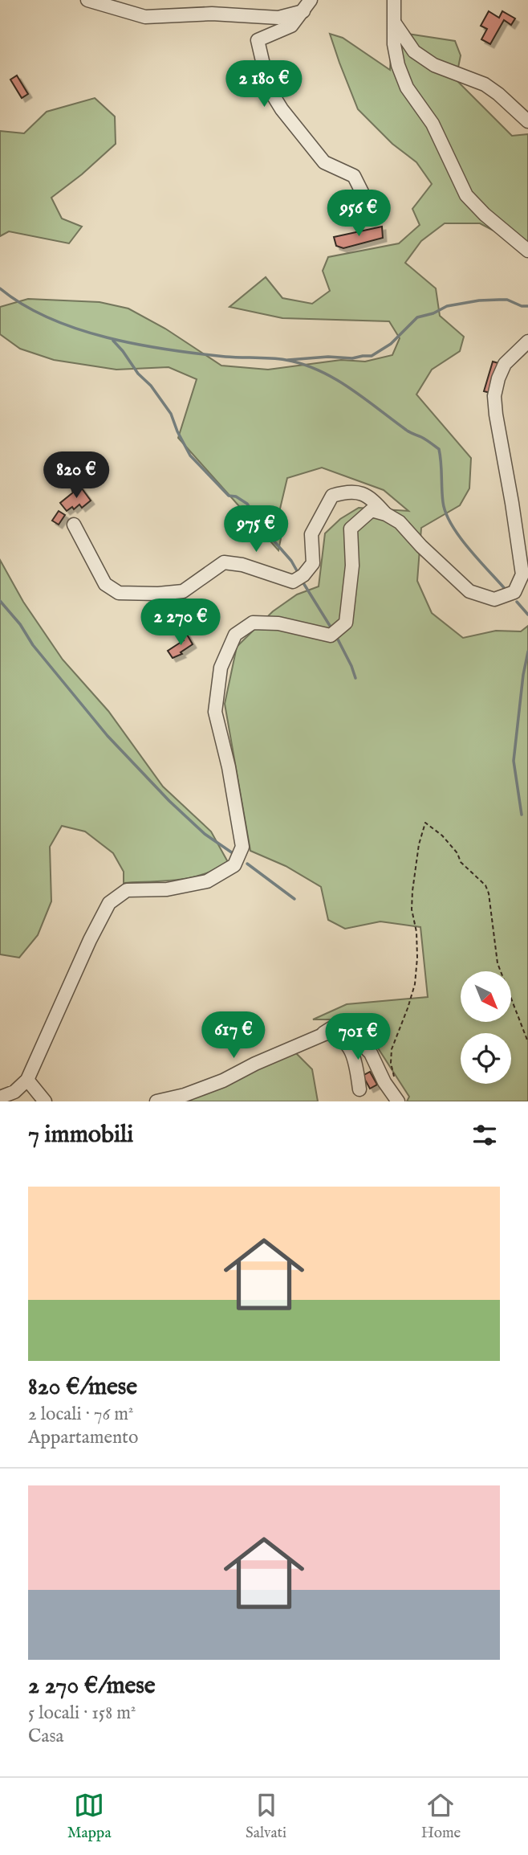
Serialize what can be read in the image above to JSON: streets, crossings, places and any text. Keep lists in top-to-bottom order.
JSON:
{
  "north": "bottom right",
  "page": {
    "price": [
      "2 180 €",
      "956 €",
      "820 €",
      "975 €",
      "2 270 €",
      "617 €",
      "701 €"
    ],
    "heading": "7 immobili",
    "list": [
      {
        "name": "820 €/mese",
        "note": "2 locali · 76 m² · Appartamento"
      },
      {
        "name": "2 270 €/mese",
        "note": "5 locali · 158 m² · Casa"
      }
    ],
    "tabs": ["Mappa", "Salvati", "Home"]
  }
}
